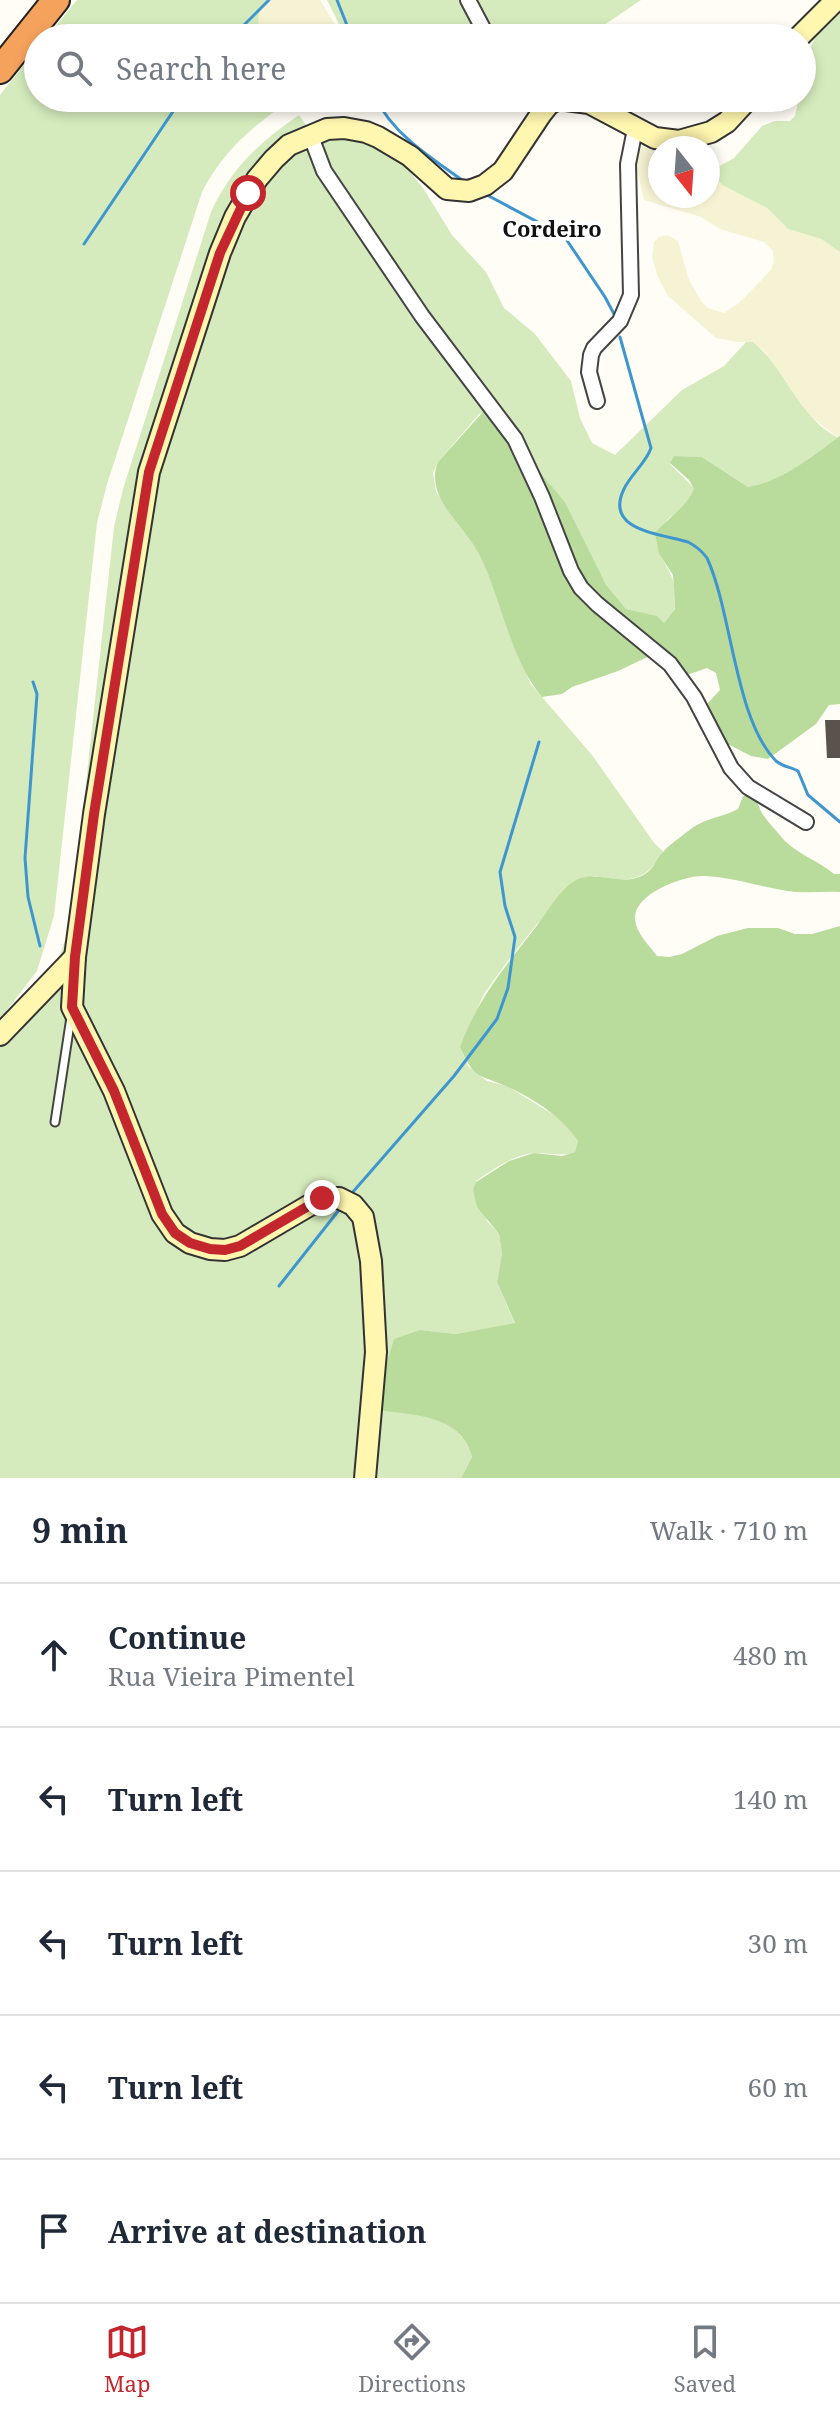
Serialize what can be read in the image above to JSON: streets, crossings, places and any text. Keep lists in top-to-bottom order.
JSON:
{
  "districts": ["Cordeiro"],
  "north": "bottom",
  "page": {
    "search": "Search here",
    "heading": ["9 min", "Walk · 710 m"],
    "list": [
      ["Continue", "Rua Vieira Pimentel", "480 m"],
      ["Turn left", "140 m"],
      ["Turn left", "30 m"],
      ["Turn left", "60 m"],
      "Arrive at destination"
    ],
    "nav": ["Map", "Directions", "Saved"]
  }
}
